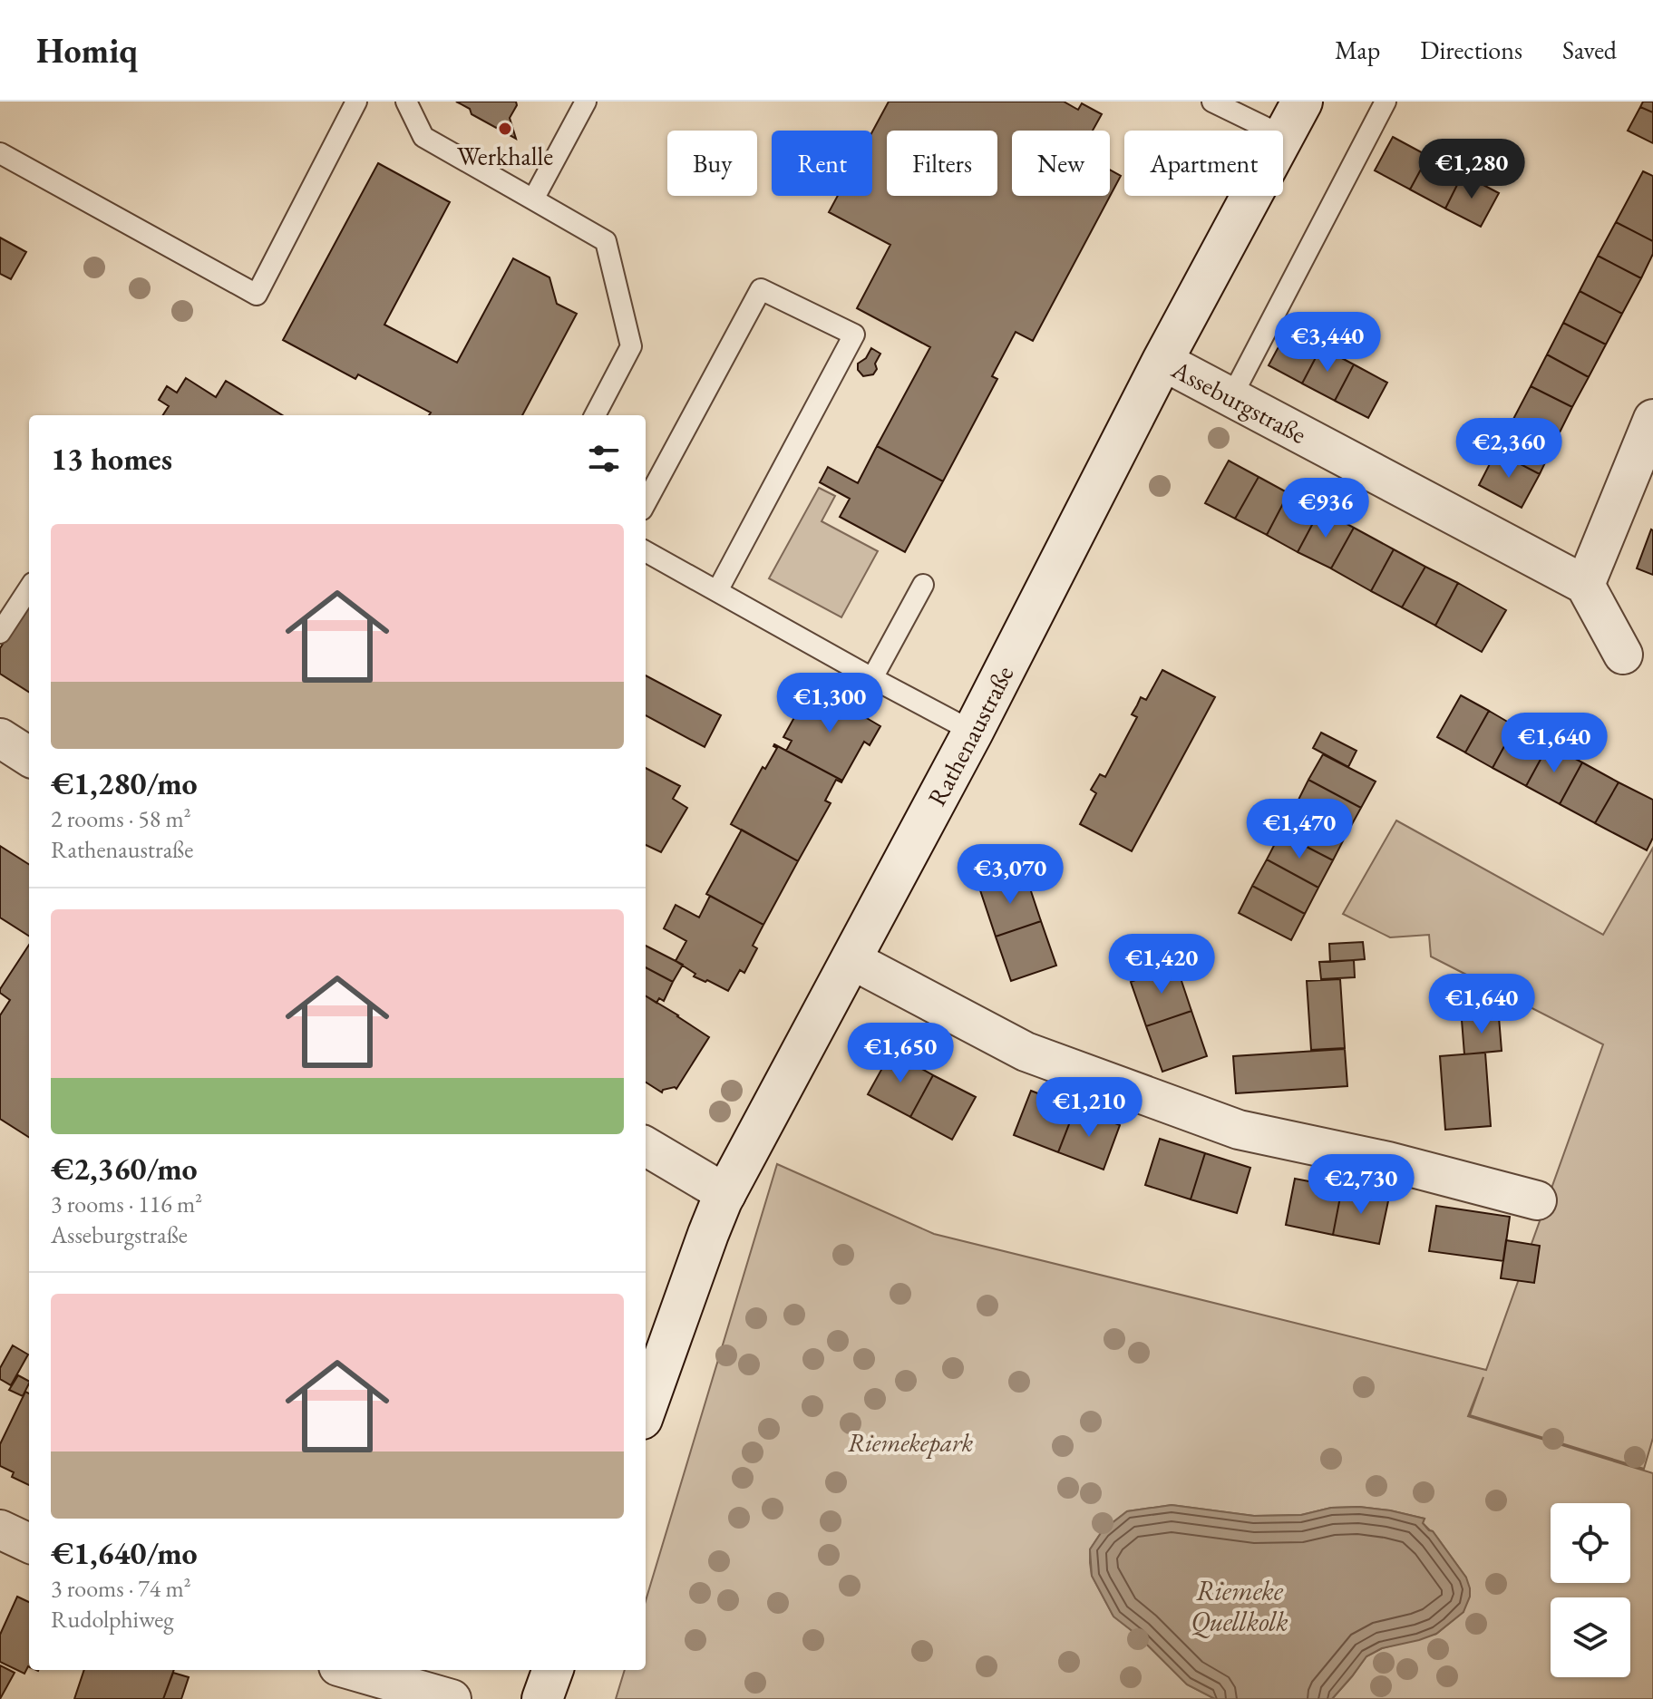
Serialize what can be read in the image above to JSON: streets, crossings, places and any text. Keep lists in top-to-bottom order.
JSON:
{
  "streets": {
    "street": ["Asseburgstraße", "Rathenaustraße"]
  },
  "crossings": [
    ["Asseburgstraße", "Rathenaustraße"]
  ],
  "water": ["Riemeke Quellkolk"],
  "parks": ["Riemekepark"],
  "places": ["Werkhalle"],
  "page": {
    "header": "Homiq",
    "nav": ["Map", "Directions", "Saved"],
    "chip": [
      "Buy",
      "Rent",
      "Filters",
      "New",
      "Apartment"
    ],
    "price": [
      "€1,280",
      "€3,440",
      "€2,360",
      "€936",
      "€1,300",
      "€1,640",
      "€1,470",
      "€3,070",
      "€1,420",
      "€1,640",
      "€1,650",
      "€1,210",
      "€2,730"
    ],
    "heading": "13 homes",
    "list": [
      {
        "name": "€1,280/mo",
        "note": "2 rooms · 58 m² · Rathenaustraße"
      },
      {
        "name": "€2,360/mo",
        "note": "3 rooms · 116 m² · Asseburgstraße"
      },
      {
        "name": "€1,640/mo",
        "note": "3 rooms · 74 m² · Rudolphiweg"
      }
    ]
  }
}
